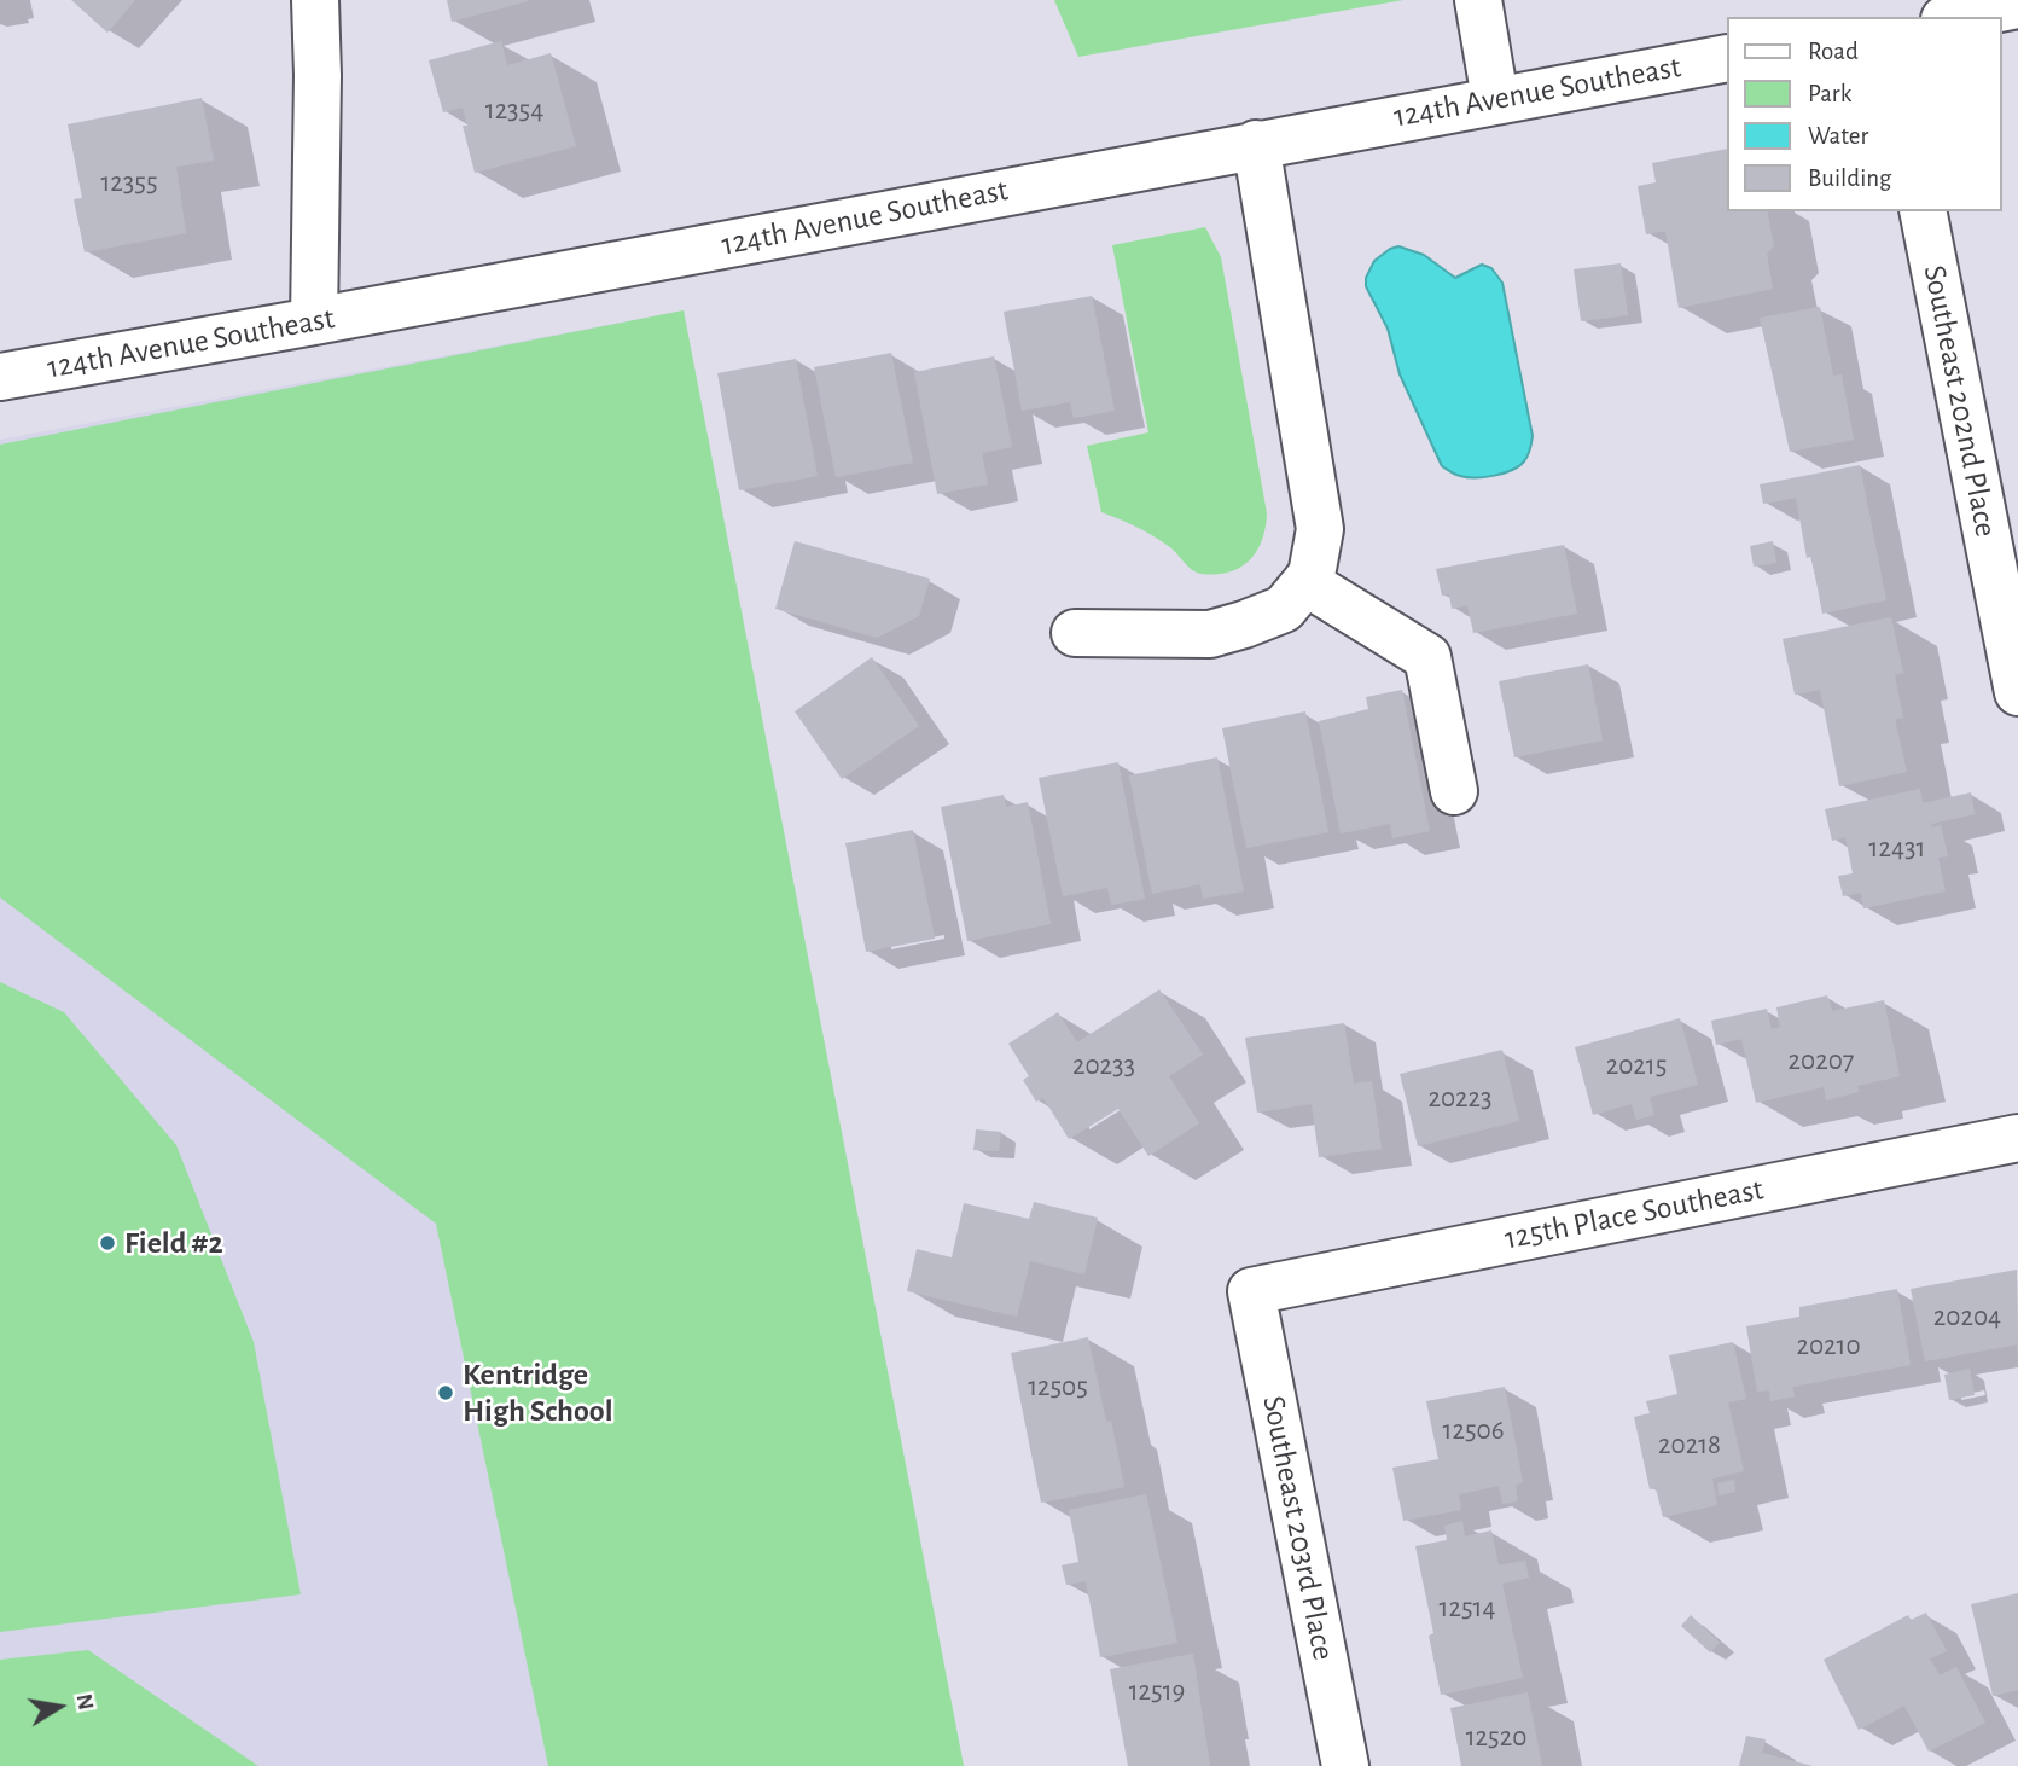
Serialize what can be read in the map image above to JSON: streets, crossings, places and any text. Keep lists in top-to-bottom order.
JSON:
{
  "streets": {
    "street": [
      "124th Avenue Southeast",
      "Southeast 202nd Place",
      "125th Place Southeast",
      "Southeast 203rd Place"
    ]
  },
  "crossings": [
    ["125th Place Southeast", "Southeast 203rd Place"]
  ],
  "places": ["Field #2", "Kentridge High School"],
  "house_numbers": [
    "12354",
    "12355",
    "12431",
    "20207",
    "20233",
    "20215",
    "20223",
    "20204",
    "20210",
    "12505",
    "12506",
    "20218",
    "12514",
    "12519",
    "12520"
  ],
  "legend": [
    "Road",
    "Park",
    "Water",
    "Building"
  ],
  "north": "right"
}
